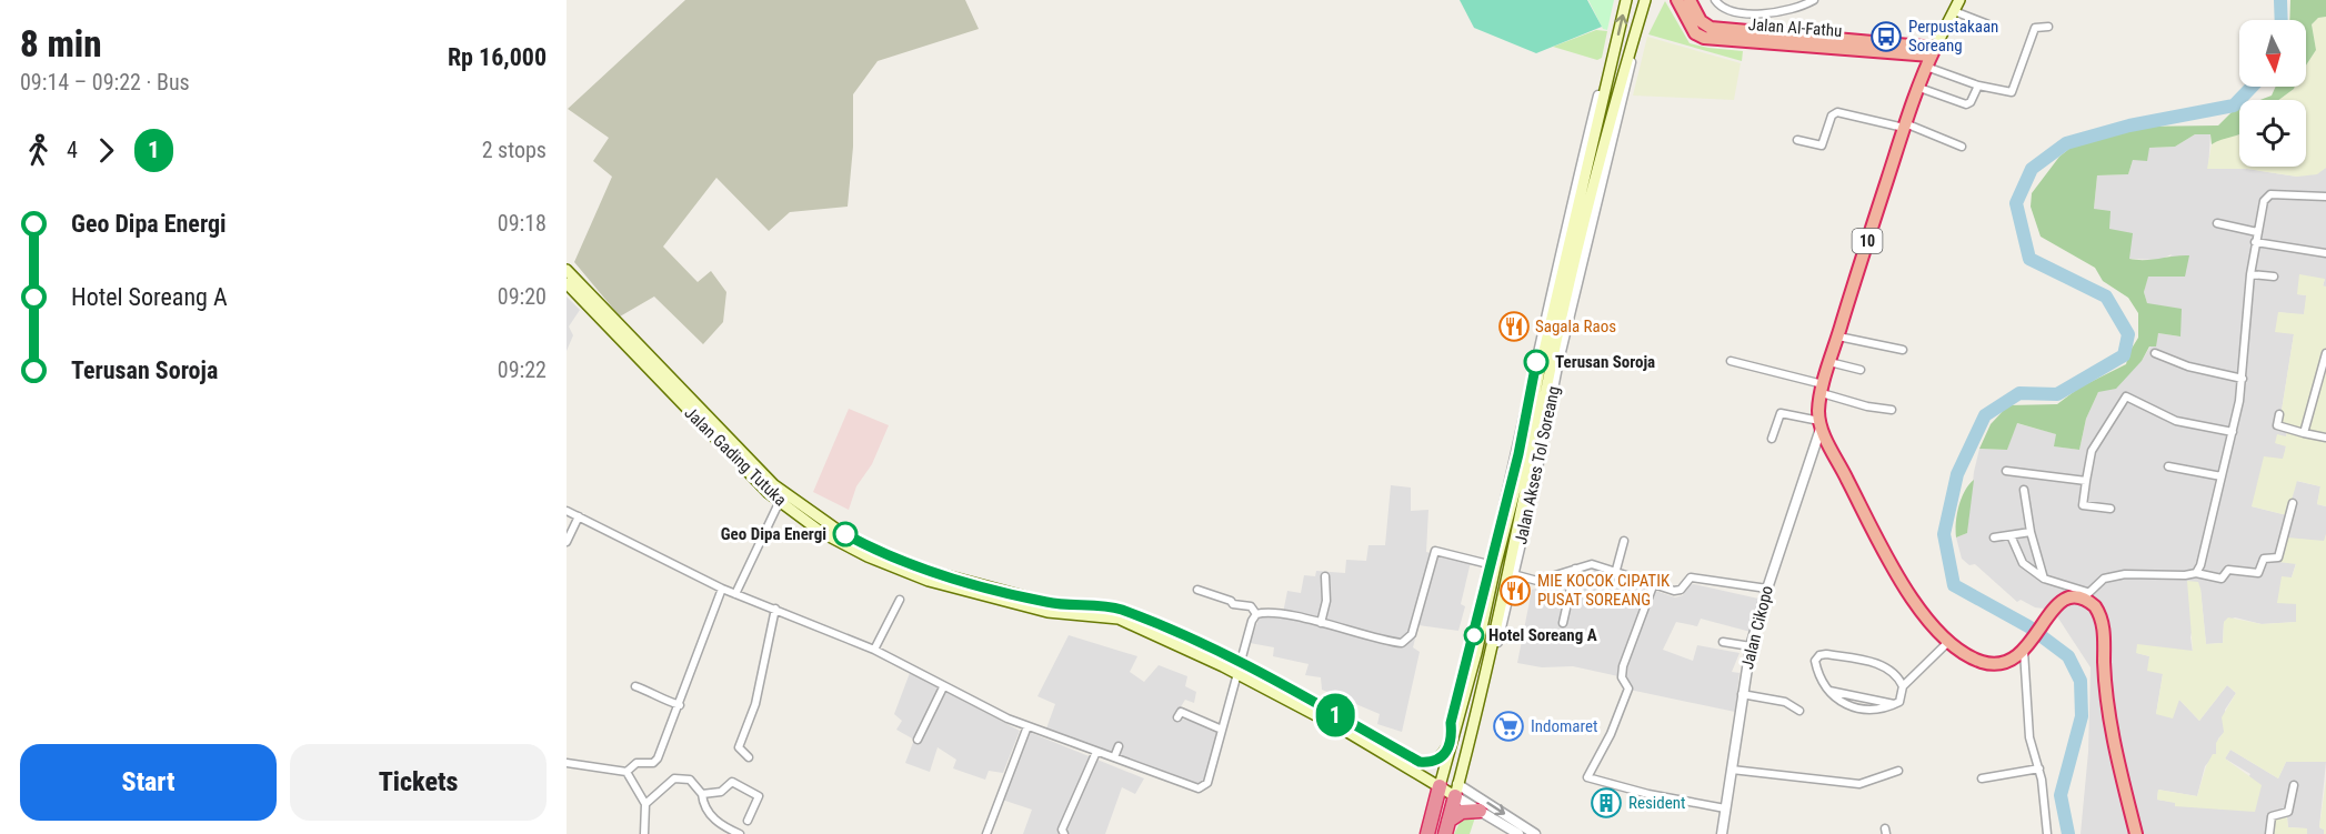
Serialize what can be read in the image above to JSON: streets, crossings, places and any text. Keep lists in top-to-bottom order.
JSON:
{
  "streets": {
    "highway": ["Jalan Al-Fathu", "10"],
    "main road": ["Jalan Gading Tutuka", "Jalan Akses Tol Soreang"],
    "street": ["Jalan Cikopo"]
  },
  "crossings": [
    ["Jalan Al-Fathu", "10"],
    ["10", "Jalan Cikopo"],
    ["Jalan Gading Tutuka", "Jalan Akses Tol Soreang"]
  ],
  "places": {
    "bus stop": ["Perpustakaan Soreang"],
    "restaurant": ["Sagala Raos", "MIE KOCOK CIPATIK PUSAT SOREANG"],
    "other": ["Terusan Soroja", "Geo Dipa Energi", "Hotel Soreang A"],
    "supermarket": ["Indomaret"],
    "building": ["Resident"]
  },
  "lines": ["bus line 1"],
  "north": "bottom",
  "page": {
    "heading": ["8 min", "09:14 – 09:22 · Bus", "Rp 16,000"],
    "on_map": "1",
    "legs": ["4", "1", "2 stops"],
    "list": [
      {
        "name": "Geo Dipa Energi",
        "value": "09:18"
      },
      {
        "name": "Hotel Soreang A",
        "value": "09:20"
      },
      {
        "name": "Terusan Soroja",
        "value": "09:22"
      }
    ],
    "buttons": ["Start", "Tickets"]
  }
}
